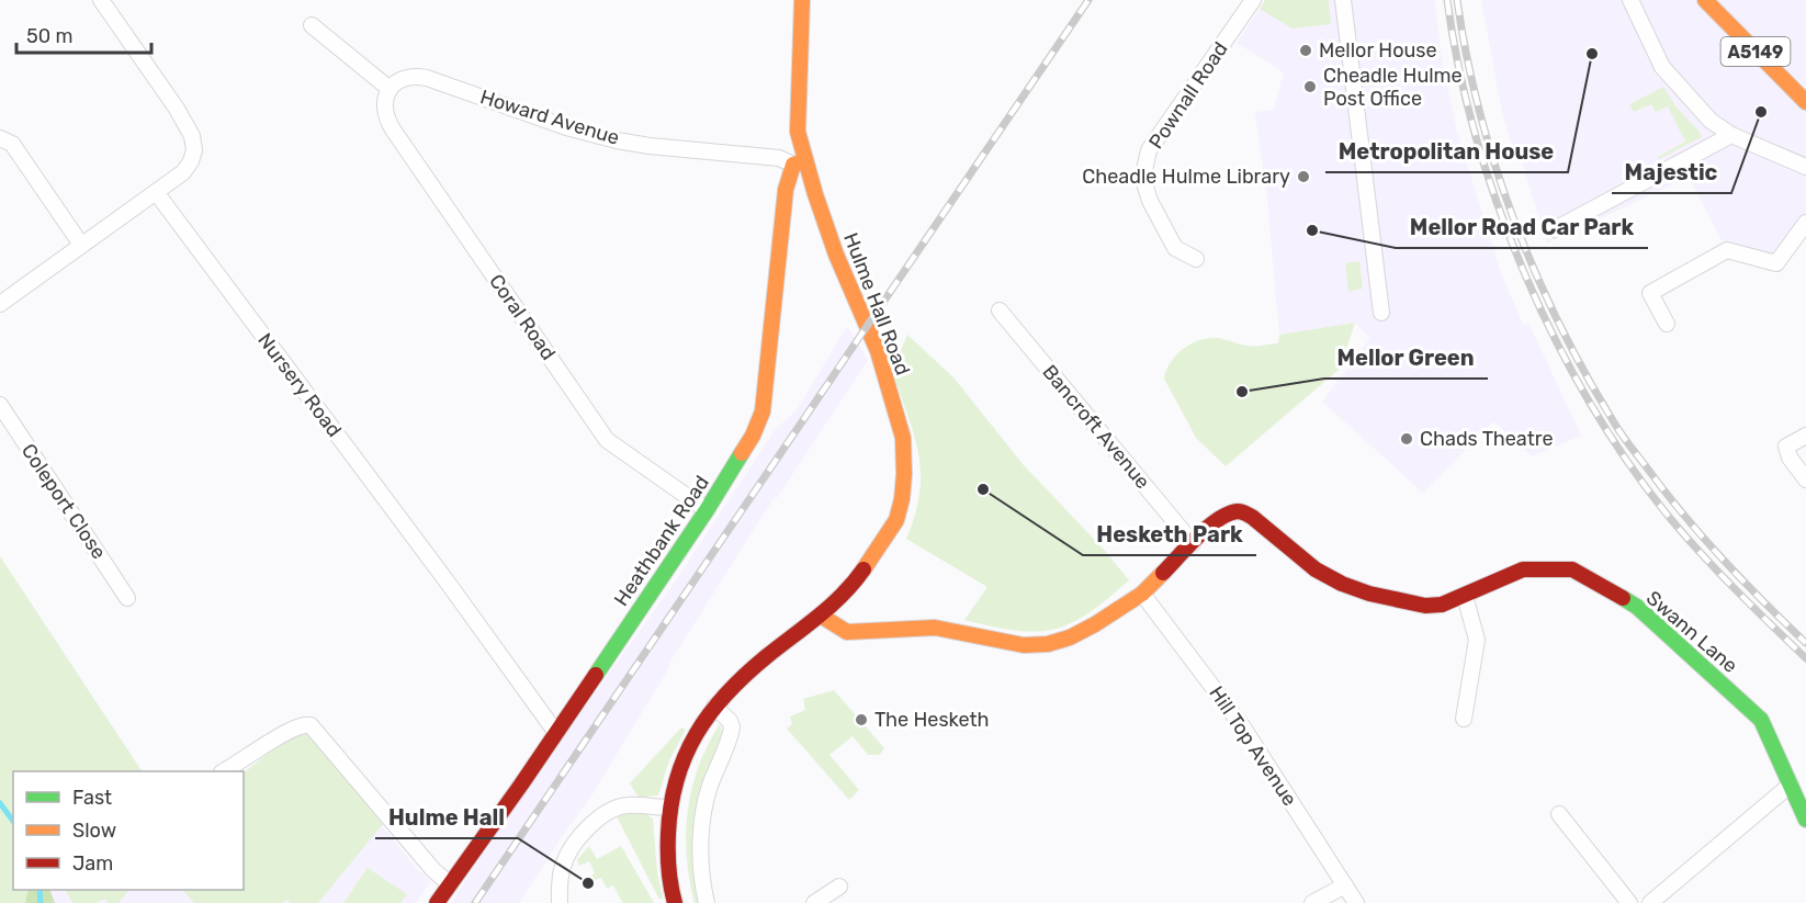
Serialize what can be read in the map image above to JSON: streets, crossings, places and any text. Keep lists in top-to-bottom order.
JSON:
{
  "streets": {
    "street": [
      "A5149",
      "Pownall Road",
      "Howard Avenue",
      "Hulme Hall Road",
      "Coral Road",
      "Nursery Road",
      "Bancroft Avenue",
      "Coleport Close",
      "Heathbank Road",
      "Swann Lane",
      "Hill Top Avenue"
    ]
  },
  "crossings": [
    ["Howard Avenue", "Hulme Hall Road"],
    ["Howard Avenue", "Coral Road"],
    ["Howard Avenue", "Heathbank Road"],
    ["Hulme Hall Road", "Heathbank Road"],
    ["Hulme Hall Road", "Swann Lane"],
    ["Coral Road", "Heathbank Road"],
    ["Nursery Road", "Heathbank Road"],
    ["Bancroft Avenue", "Swann Lane"],
    ["Swann Lane", "Hill Top Avenue"]
  ],
  "places": [
    "Mellor House",
    "Metropolitan House",
    "Cheadle Hulme Post Office",
    "Majestic",
    "Cheadle Hulme Library",
    "Mellor Road Car Park",
    "Mellor Green",
    "Chads Theatre",
    "Hesketh Park",
    "The Hesketh",
    "Hulme Hall"
  ],
  "legend": ["Fast", "Slow", "Jam"],
  "scale_bar": "50 m"
}
